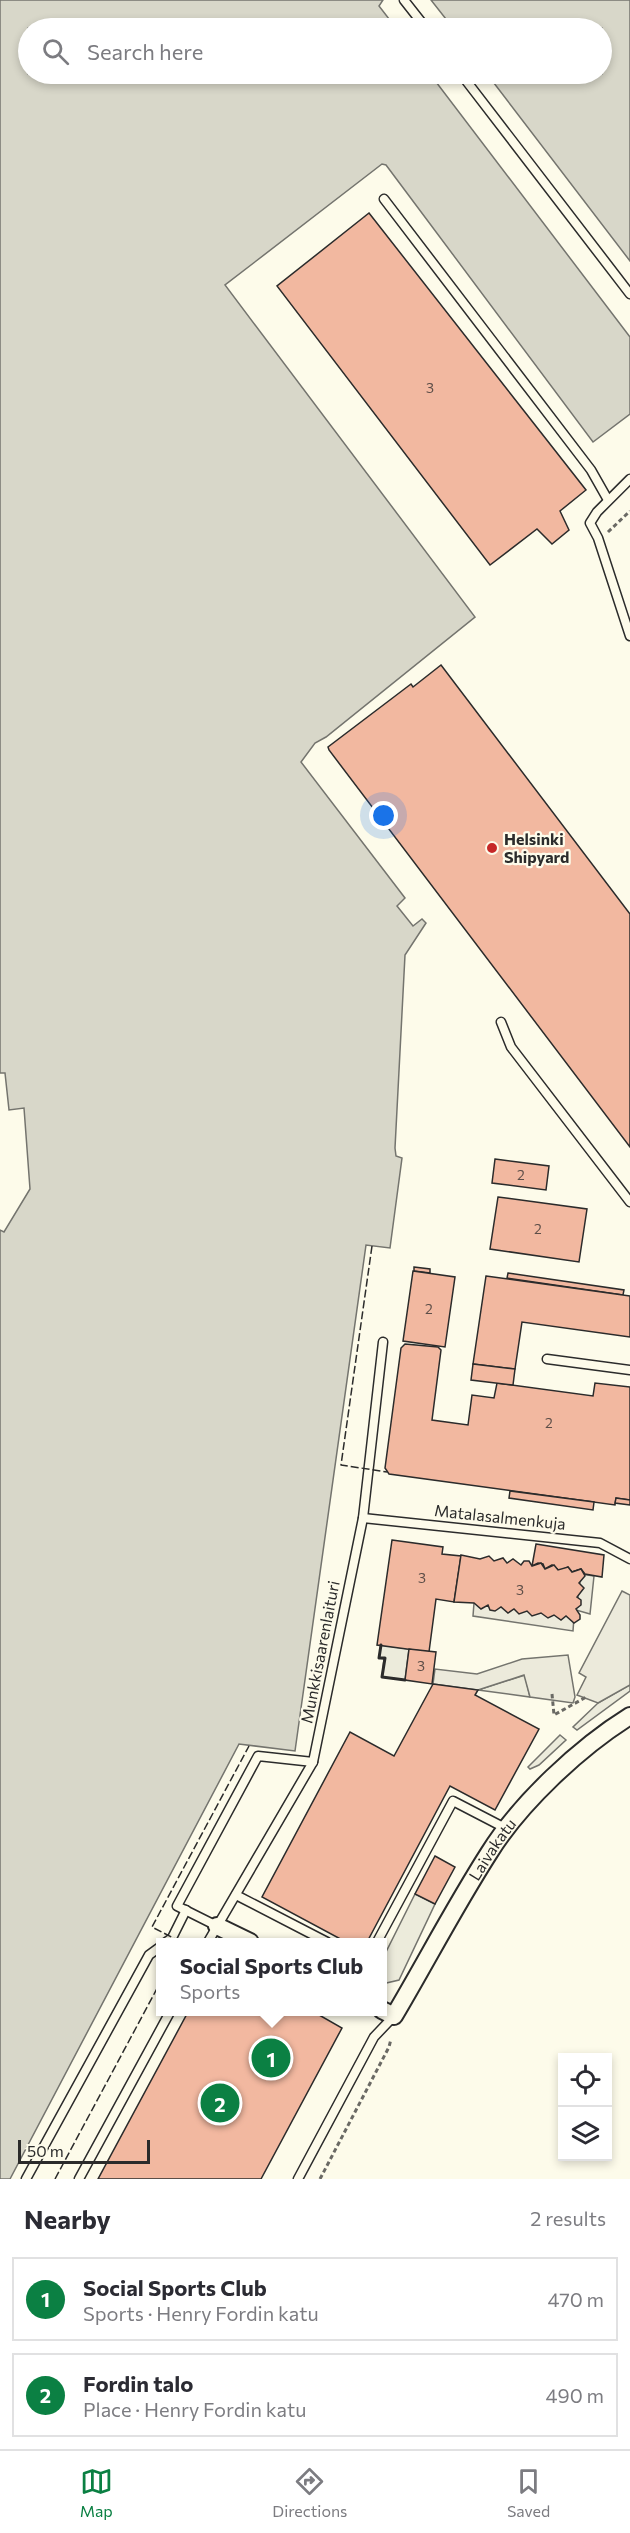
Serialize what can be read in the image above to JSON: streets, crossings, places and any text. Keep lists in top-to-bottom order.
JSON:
{
  "streets": {
    "street": ["Laivakatu"],
    "lane": ["Matalasalmenkuja", "Munkkisaarenlaituri"]
  },
  "crossings": [
    ["Matalasalmenkuja", "Munkkisaarenlaituri"]
  ],
  "places": ["Helsinki Shipyard"],
  "house_numbers": [
    "3",
    "2",
    "2",
    "2",
    "2",
    "3",
    "3",
    "3"
  ],
  "scale_bar": "50 m",
  "page": {
    "search": "Search here",
    "popup": ["Social Sports Club", "Sports"],
    "pins": ["1", "2"],
    "scale": "50 m",
    "heading": ["Nearby", "2 results"],
    "list": [
      {
        "mark": "1",
        "name": "Social Sports Club",
        "note": "Sports · Henry Fordin katu",
        "value": "470 m"
      },
      {
        "mark": "2",
        "name": "Fordin talo",
        "note": "Place · Henry Fordin katu",
        "value": "490 m"
      }
    ],
    "nav": ["Map", "Directions", "Saved"]
  }
}
